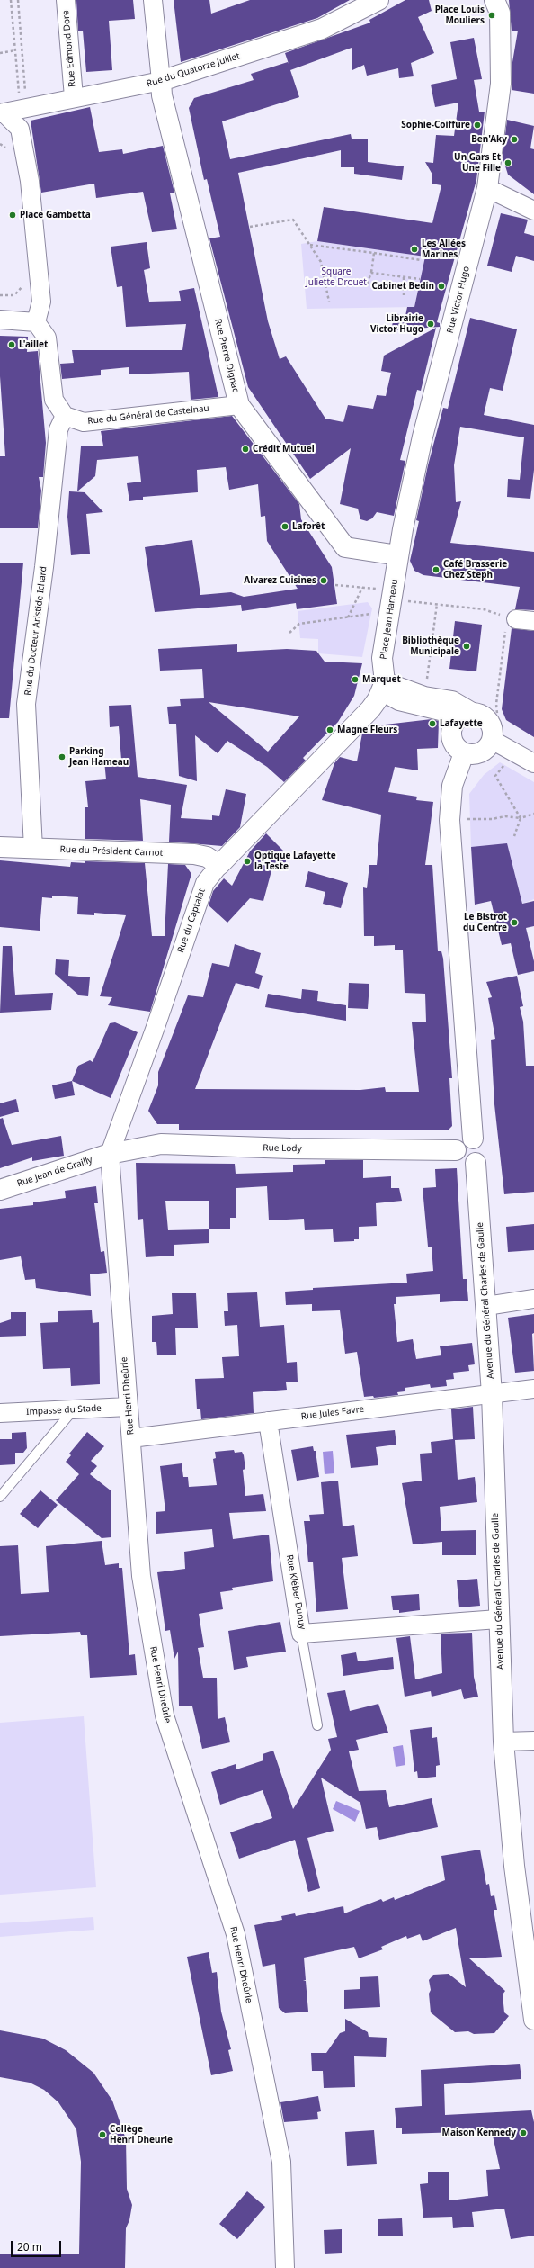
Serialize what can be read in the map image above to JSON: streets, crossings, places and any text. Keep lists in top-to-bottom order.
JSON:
{
  "streets": {
    "street": [
      "Rue Edmond Dore",
      "Rue du Quatorze Juillet",
      "Rue Victor Hugo",
      "Rue Pierre Dignac",
      "Rue du Général de Castelnau",
      "Place Jean Hameau",
      "Rue du Docteur Aristide Ichard",
      "Rue du Président Carnot",
      "Rue du Captalat",
      "Rue Lody",
      "Rue Jean de Grailly",
      "Avenue du Général Charles de Gaulle",
      "Rue Henri Dheûrle",
      "Impasse du Stade",
      "Rue Jules Favre",
      "Rue Kléber Dupuy"
    ]
  },
  "crossings": [
    ["Rue Edmond Dore", "Rue du Quatorze Juillet"],
    ["Rue du Quatorze Juillet", "Rue Pierre Dignac"],
    ["Rue Victor Hugo", "Rue Pierre Dignac"],
    ["Rue Victor Hugo", "Place Jean Hameau"],
    ["Rue Pierre Dignac", "Rue du Général de Castelnau"],
    ["Rue Pierre Dignac", "Place Jean Hameau"],
    ["Rue du Général de Castelnau", "Rue du Docteur Aristide Ichard"],
    ["Place Jean Hameau", "Rue du Captalat"],
    ["Rue du Docteur Aristide Ichard", "Rue du Président Carnot"],
    ["Rue du Président Carnot", "Rue du Captalat"],
    ["Rue du Captalat", "Rue Lody"],
    ["Rue du Captalat", "Rue Jean de Grailly"],
    ["Rue du Captalat", "Rue Henri Dheûrle"],
    ["Rue Lody", "Rue Jean de Grailly"],
    ["Rue Lody", "Avenue du Général Charles de Gaulle"],
    ["Rue Lody", "Rue Henri Dheûrle"],
    ["Rue Jean de Grailly", "Rue Henri Dheûrle"],
    ["Avenue du Général Charles de Gaulle", "Rue Jules Favre"],
    ["Avenue du Général Charles de Gaulle", "Rue Kléber Dupuy"],
    ["Rue Henri Dheûrle", "Impasse du Stade"],
    ["Rue Henri Dheûrle", "Rue Jules Favre"],
    ["Rue Jules Favre", "Rue Kléber Dupuy"]
  ],
  "parks": ["Square Juliette Drouet"],
  "places": [
    "Place Louis Mouliers",
    "Sophie-Coiffure",
    "Ben'Aky",
    "Un Gars Et Une Fille",
    "Place Gambetta",
    "Les Allées Marines",
    "Cabinet Bedin",
    "Librairie Victor Hugo",
    "L'aillet",
    "Crédit Mutuel",
    "Laforêt",
    "Café Brasserie Chez Steph",
    "Alvarez Cuisines",
    "Bibliothèque Municipale",
    "Marquet",
    "Lafayette",
    "Magne Fleurs",
    "Parking Jean Hameau",
    "Optique Lafayette la Teste",
    "Le Bistrot du Centre",
    "Maison Kennedy",
    "Collège Henri Dheurle"
  ],
  "scale_bar": "20 m"
}
